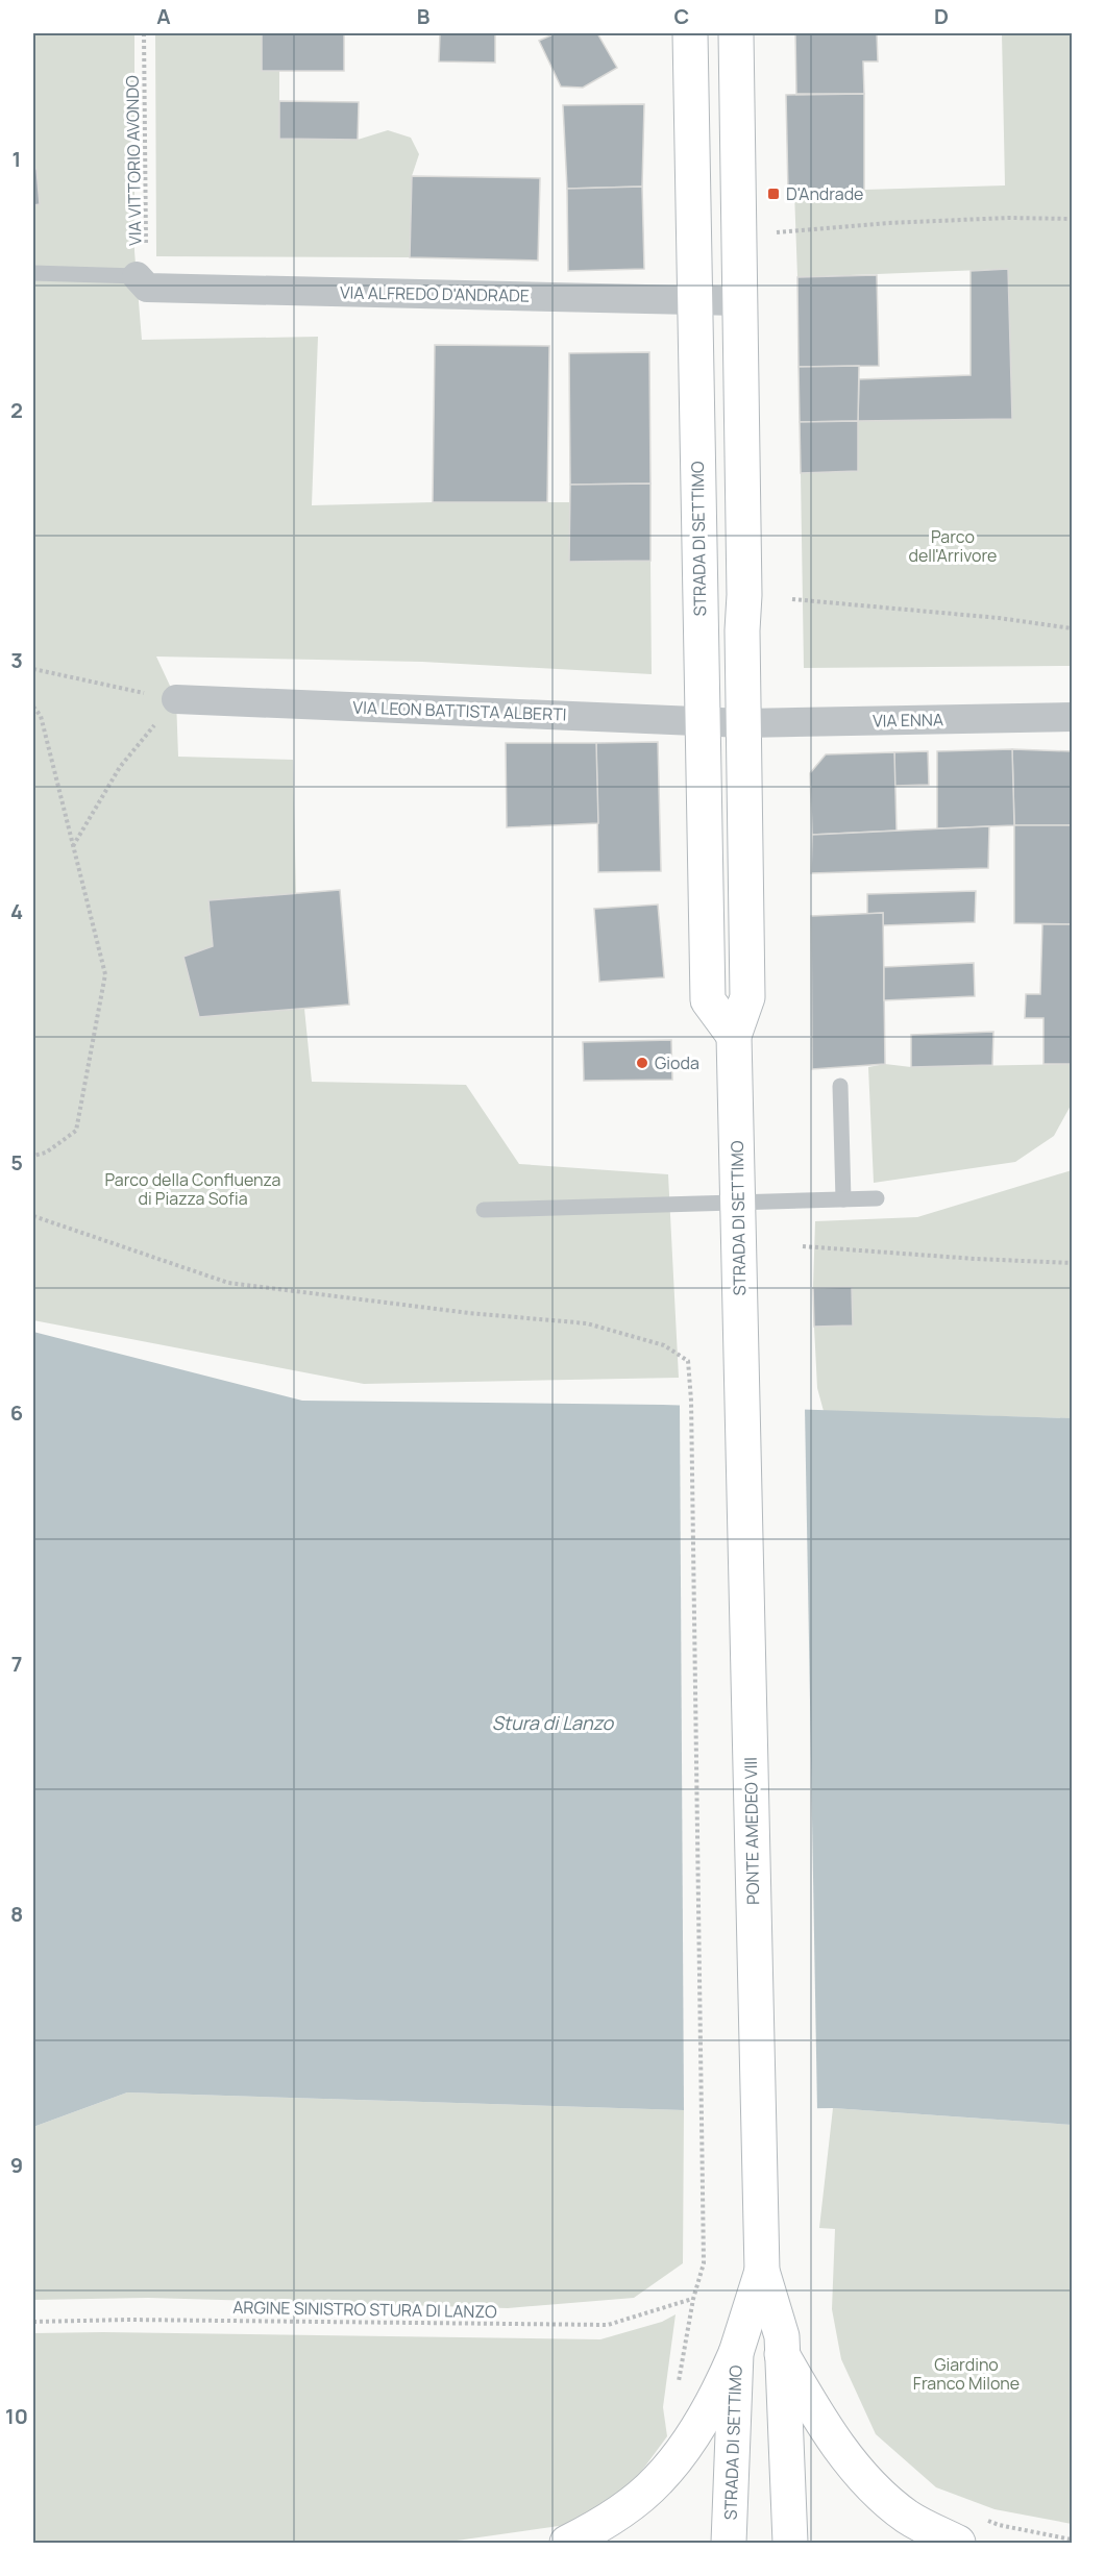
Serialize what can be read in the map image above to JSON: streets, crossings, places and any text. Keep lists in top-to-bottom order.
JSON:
{
  "streets": {
    "main road": ["STRADA DI SETTIMO", "PONTE AMEDEO VIII"],
    "street": ["VIA ALFREDO D'ANDRADE", "VIA LEON BATTISTA ALBERTI", "VIA ENNA"],
    "path": ["VIA VITTORIO AVONDO", "ARGINE SINISTRO STURA DI LANZO"]
  },
  "crossings": [
    ["VIA VITTORIO AVONDO", "VIA ALFREDO D'ANDRADE"],
    ["VIA ALFREDO D'ANDRADE", "STRADA DI SETTIMO"],
    ["STRADA DI SETTIMO", "VIA LEON BATTISTA ALBERTI"],
    ["STRADA DI SETTIMO", "VIA ENNA"],
    ["STRADA DI SETTIMO", "PONTE AMEDEO VIII"],
    ["VIA LEON BATTISTA ALBERTI", "VIA ENNA"]
  ],
  "water": ["Stura di Lanzo"],
  "parks": ["Parco dell'Arrivore", "Parco della Confluenza di Piazza Sofia", "Giardino Franco Milone"],
  "places": {
    "transit": ["D'Andrade"],
    "other": ["Gioda"]
  },
  "grid": {
    "columns": [
      "A",
      "B",
      "C",
      "D"
    ],
    "rows": [
      "1",
      "2",
      "3",
      "4",
      "5",
      "6",
      "7",
      "8",
      "9",
      "10"
    ]
  }
}
